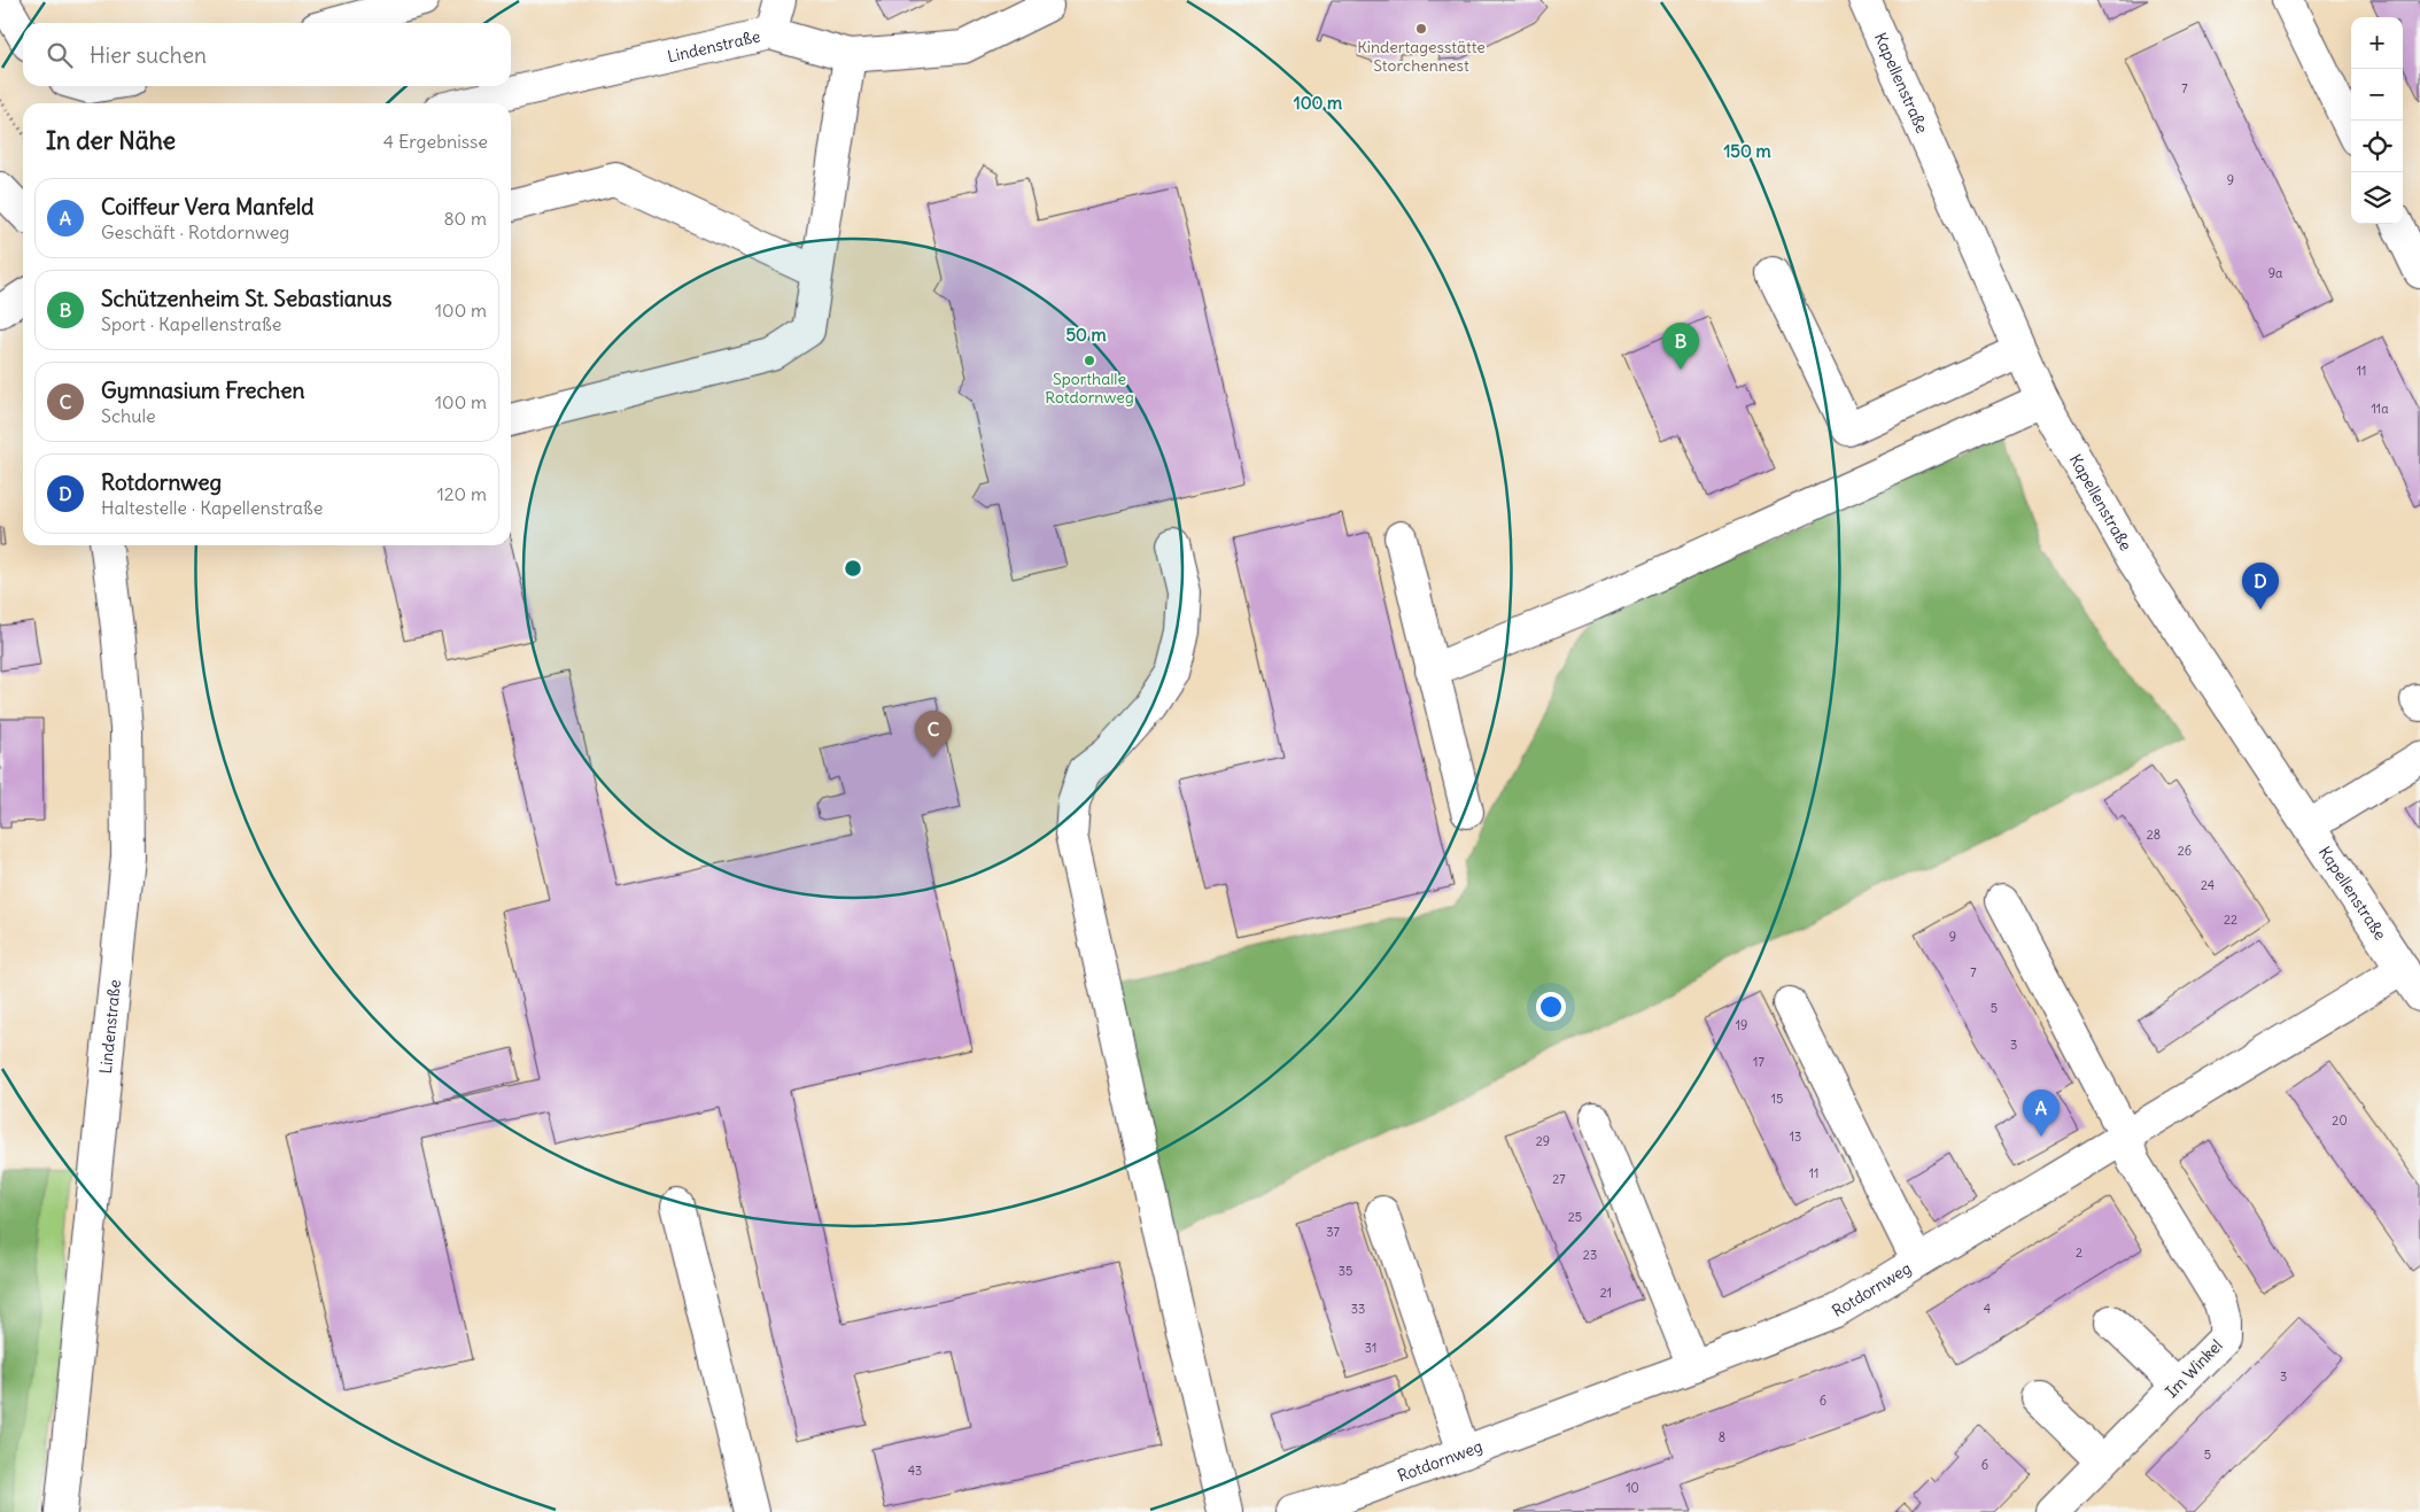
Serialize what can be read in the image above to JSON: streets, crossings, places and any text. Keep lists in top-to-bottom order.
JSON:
{
  "streets": {
    "street": [
      "Lindenstraße",
      "Kapellenstraße",
      "Rotdornweg",
      "Im Winkel"
    ]
  },
  "crossings": [
    ["Kapellenstraße", "Rotdornweg"],
    ["Rotdornweg", "Im Winkel"]
  ],
  "places": ["Kindertagesstätte Storchennest", "Sporthalle Rotdornweg"],
  "house_numbers": [
    "7",
    "9",
    "9a",
    "11",
    "11a",
    "28",
    "26",
    "24",
    "22",
    "9",
    "7",
    "5",
    "19",
    "3",
    "17",
    "15",
    "20",
    "13",
    "29",
    "11",
    "27",
    "25",
    "37",
    "2",
    "23",
    "35",
    "21",
    "33",
    "4",
    "31",
    "3",
    "6",
    "8",
    "5",
    "6",
    "43",
    "10"
  ],
  "page": {
    "map_buttons": ["+", "−"],
    "search": "Hier suchen",
    "heading": ["In der Nähe", "4 Ergebnisse"],
    "list": [
      {
        "mark": "A",
        "name": "Coiffeur Vera Manfeld",
        "note": "Geschäft · Rotdornweg",
        "value": "80 m"
      },
      {
        "mark": "B",
        "name": "Schützenheim St. Sebastianus",
        "note": "Sport · Kapellenstraße",
        "value": "100 m"
      },
      {
        "mark": "C",
        "name": "Gymnasium Frechen",
        "note": "Schule",
        "value": "100 m"
      },
      {
        "mark": "D",
        "name": "Rotdornweg",
        "note": "Haltestelle · Kapellenstraße",
        "value": "120 m"
      }
    ],
    "pins": [
      "B",
      "D",
      "C",
      "A"
    ]
  },
  "rings": ["100 m", "150 m", "50 m"]
}
